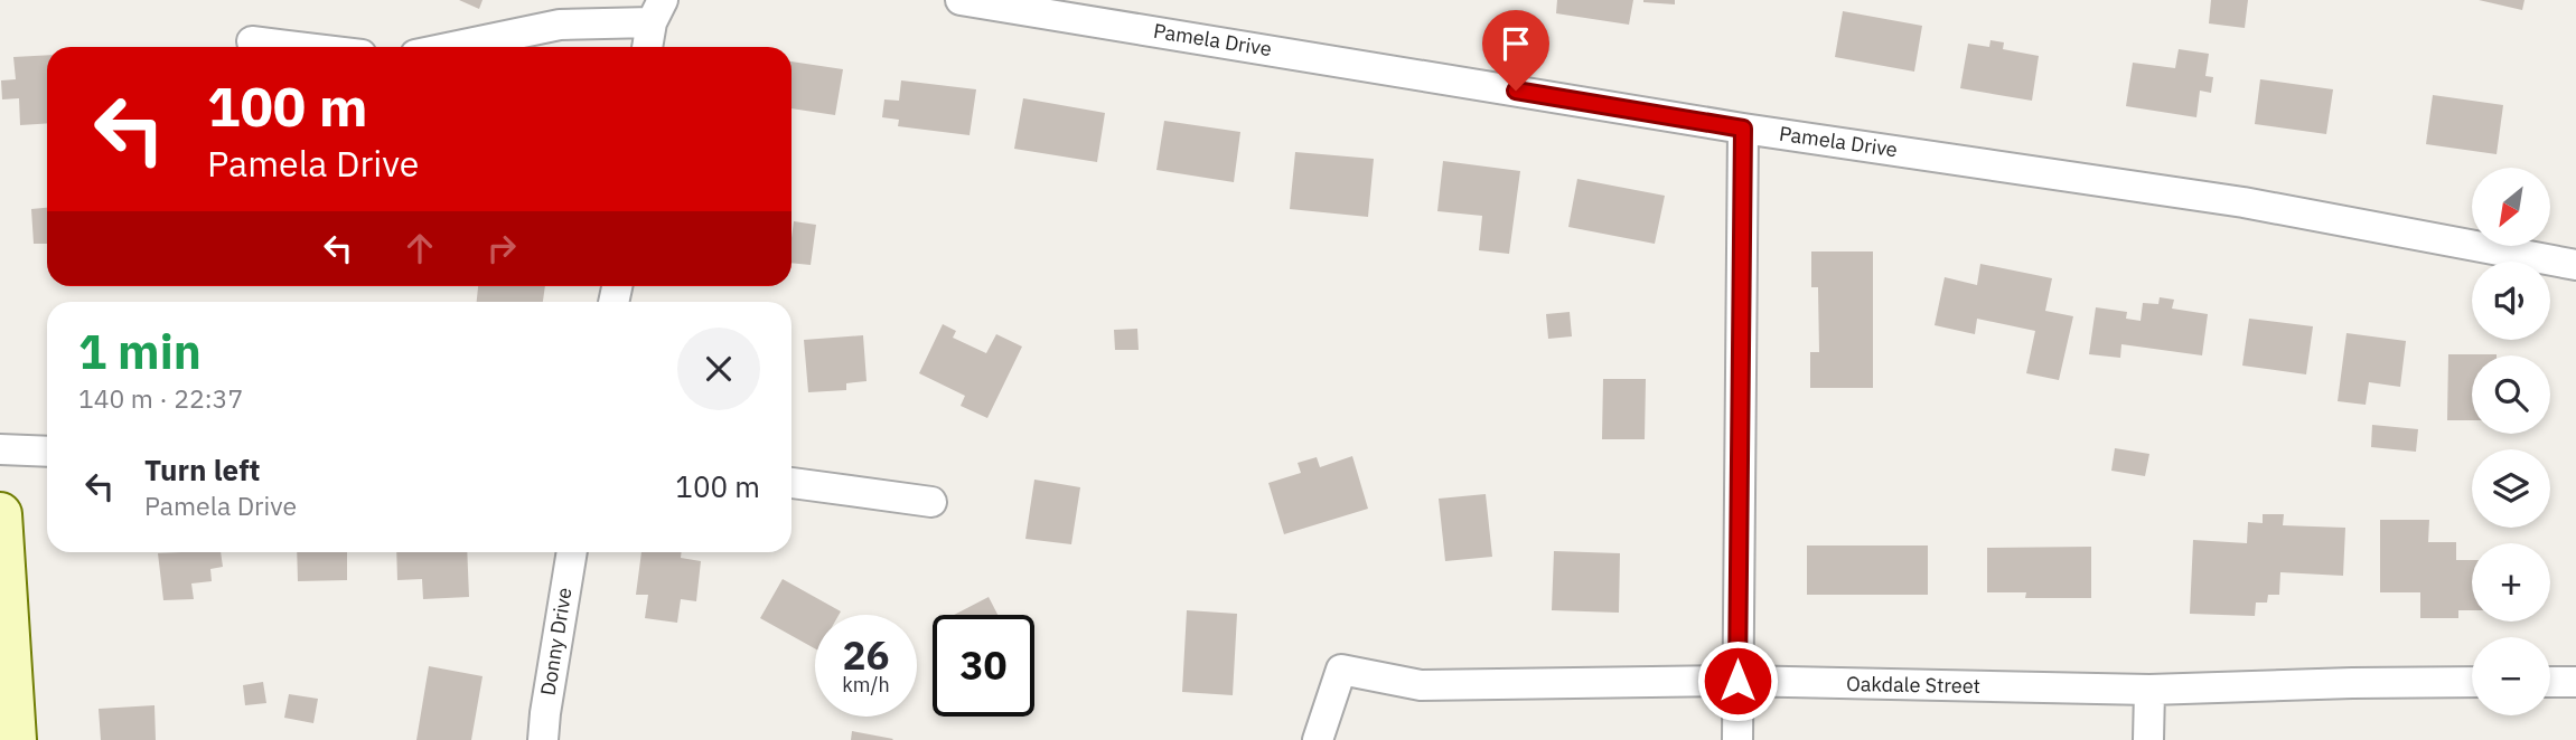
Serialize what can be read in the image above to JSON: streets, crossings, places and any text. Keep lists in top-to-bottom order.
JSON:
{
  "streets": {
    "street": ["Pamela Drive", "Donny Drive", "Oakdale Street"]
  },
  "north": "bottom left",
  "page": {
    "turn": ["100 m", "Pamela Drive"],
    "map_buttons": ["+", "−"],
    "heading": ["1 min", "140 m · 22:37"],
    "list": [
      {
        "name": "Turn left",
        "note": "Pamela Drive",
        "value": "100 m"
      }
    ],
    "speed": "26 km/h",
    "limit": "30"
  }
}
